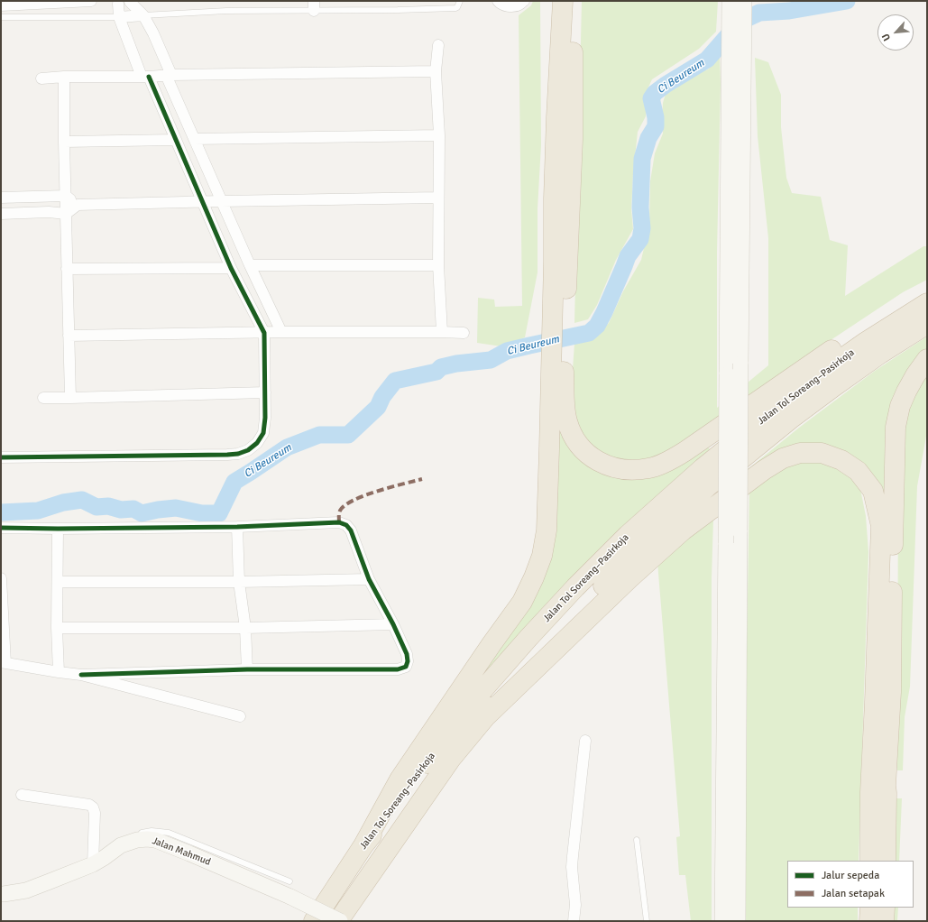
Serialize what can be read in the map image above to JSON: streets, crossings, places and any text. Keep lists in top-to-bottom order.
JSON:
{
  "streets": {
    "highway": ["Jalan Tol Soreang–Pasirkoja"],
    "main road": ["Jalan Mahmud"]
  },
  "crossings": [
    ["Jalan Tol Soreang–Pasirkoja", "Jalan Mahmud"]
  ],
  "water": ["Ci Beureum"],
  "legend": ["Jalur sepeda", "Jalan setapak"],
  "north": "bottom left"
}
